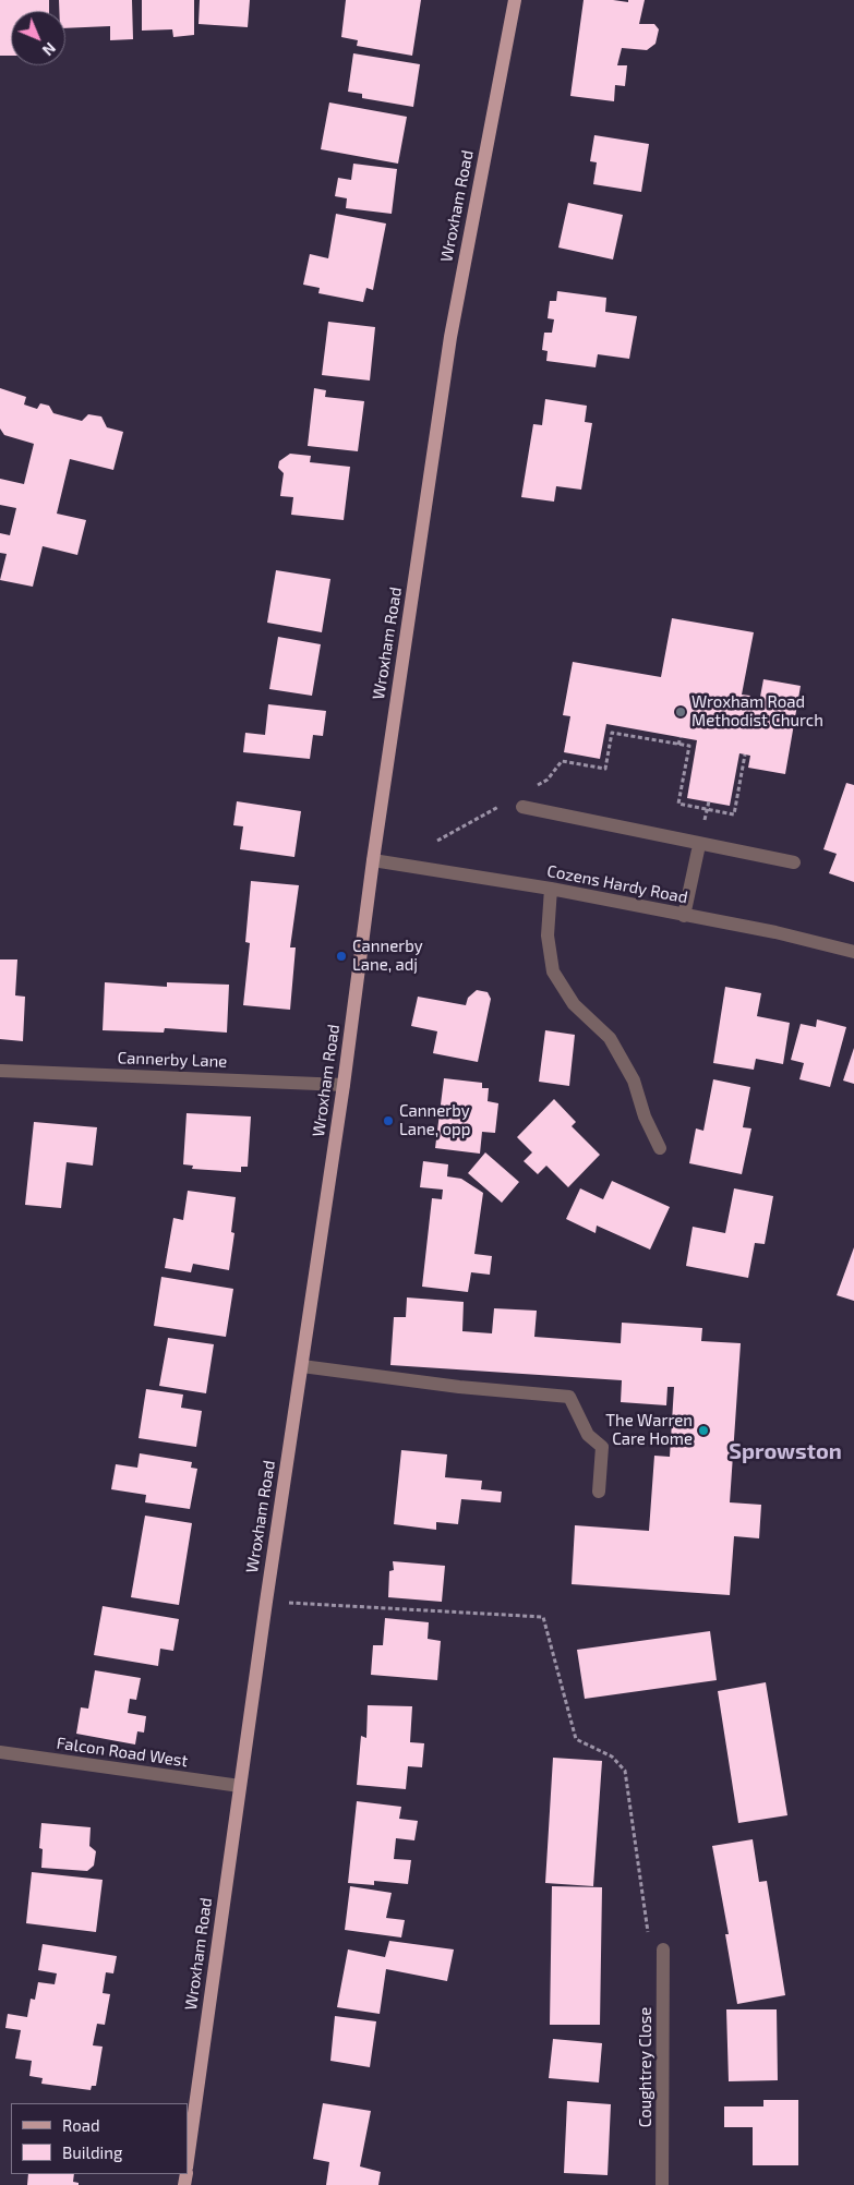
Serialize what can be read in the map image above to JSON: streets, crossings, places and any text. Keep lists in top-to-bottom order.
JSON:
{
  "streets": {
    "main road": ["Wroxham Road"],
    "street": [
      "Cozens Hardy Road",
      "Cannerby Lane",
      "Falcon Road West",
      "Coughtrey Close"
    ]
  },
  "crossings": [
    ["Wroxham Road", "Cozens Hardy Road"],
    ["Wroxham Road", "Cannerby Lane"],
    ["Wroxham Road", "Falcon Road West"]
  ],
  "districts": ["Sprowston"],
  "places": [
    "Wroxham Road Methodist Church",
    "Cannerby Lane, adj",
    "Cannerby Lane, opp",
    "The Warren Care Home"
  ],
  "legend": ["Road", "Building"],
  "north": "bottom right"
}
